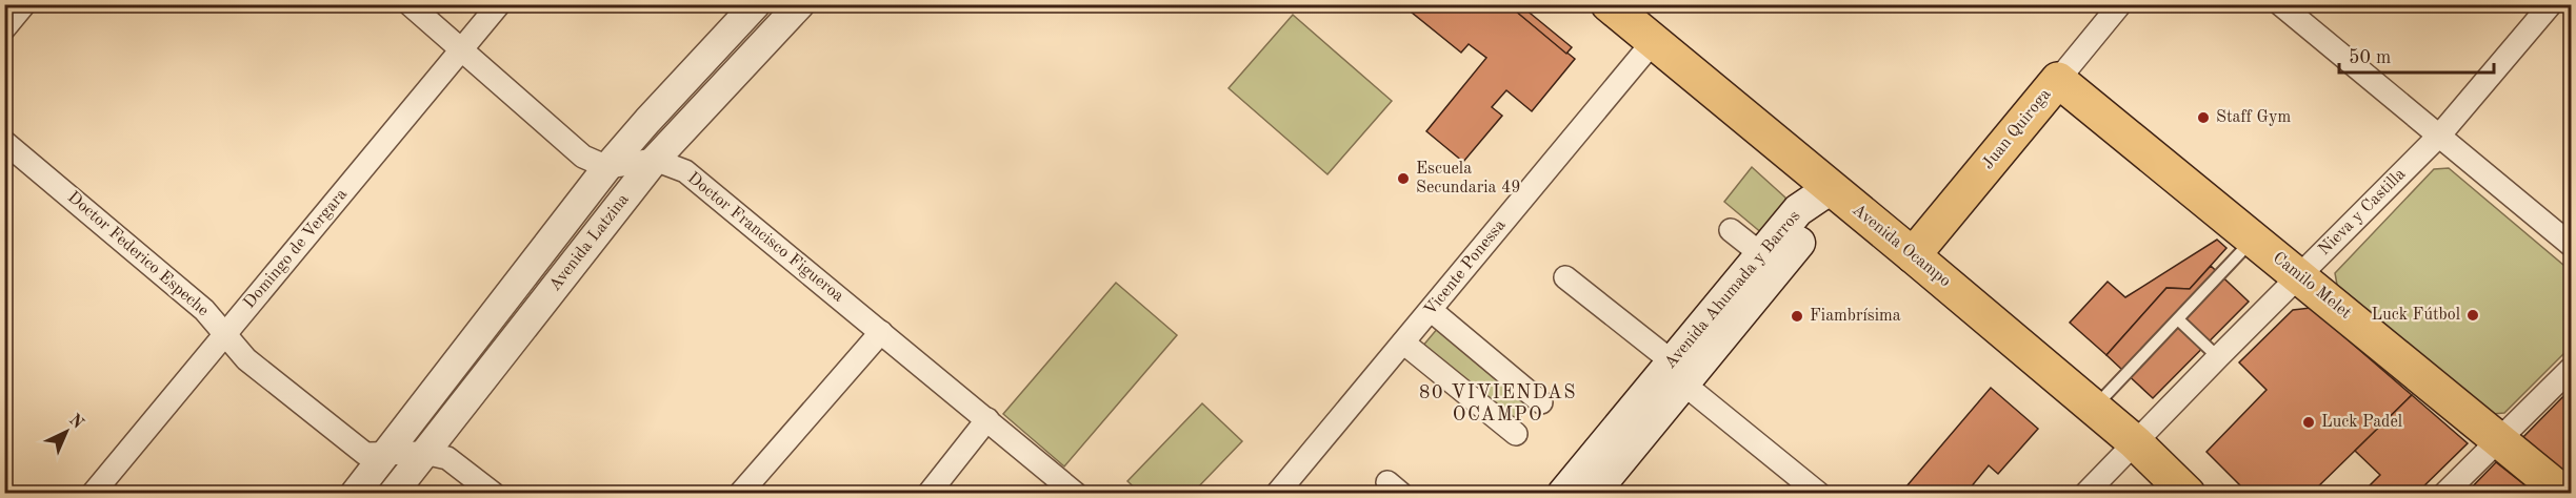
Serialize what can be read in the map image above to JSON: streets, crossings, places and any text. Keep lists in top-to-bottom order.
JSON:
{
  "streets": {
    "main road": [
      "Juan Quiroga",
      "Avenida Ocampo",
      "Camilo Melet",
      "Avenida Ahumada y Barros"
    ],
    "street": [
      "Nieva y Castilla",
      "Doctor Francisco Figueroa",
      "Avenida Latzina",
      "Domingo de Vergara",
      "Doctor Federico Espeche",
      "Vicente Ponessa"
    ]
  },
  "crossings": [
    ["Juan Quiroga", "Avenida Ocampo"],
    ["Juan Quiroga", "Camilo Melet"],
    ["Nieva y Castilla", "Avenida Ocampo"],
    ["Nieva y Castilla", "Camilo Melet"],
    ["Doctor Francisco Figueroa", "Avenida Latzina"],
    ["Avenida Latzina", "Doctor Federico Espeche"],
    ["Avenida Ocampo", "Vicente Ponessa"],
    ["Avenida Ocampo", "Avenida Ahumada y Barros"],
    ["Domingo de Vergara", "Doctor Federico Espeche"]
  ],
  "districts": ["80 VIVIENDAS OCAMPO"],
  "places": [
    "Staff Gym",
    "Escuela Secundaria 49",
    "Luck Fútbol",
    "Fiambrísima",
    "Luck Padel"
  ],
  "scale_bar": "50 m",
  "north": "top right"
}
